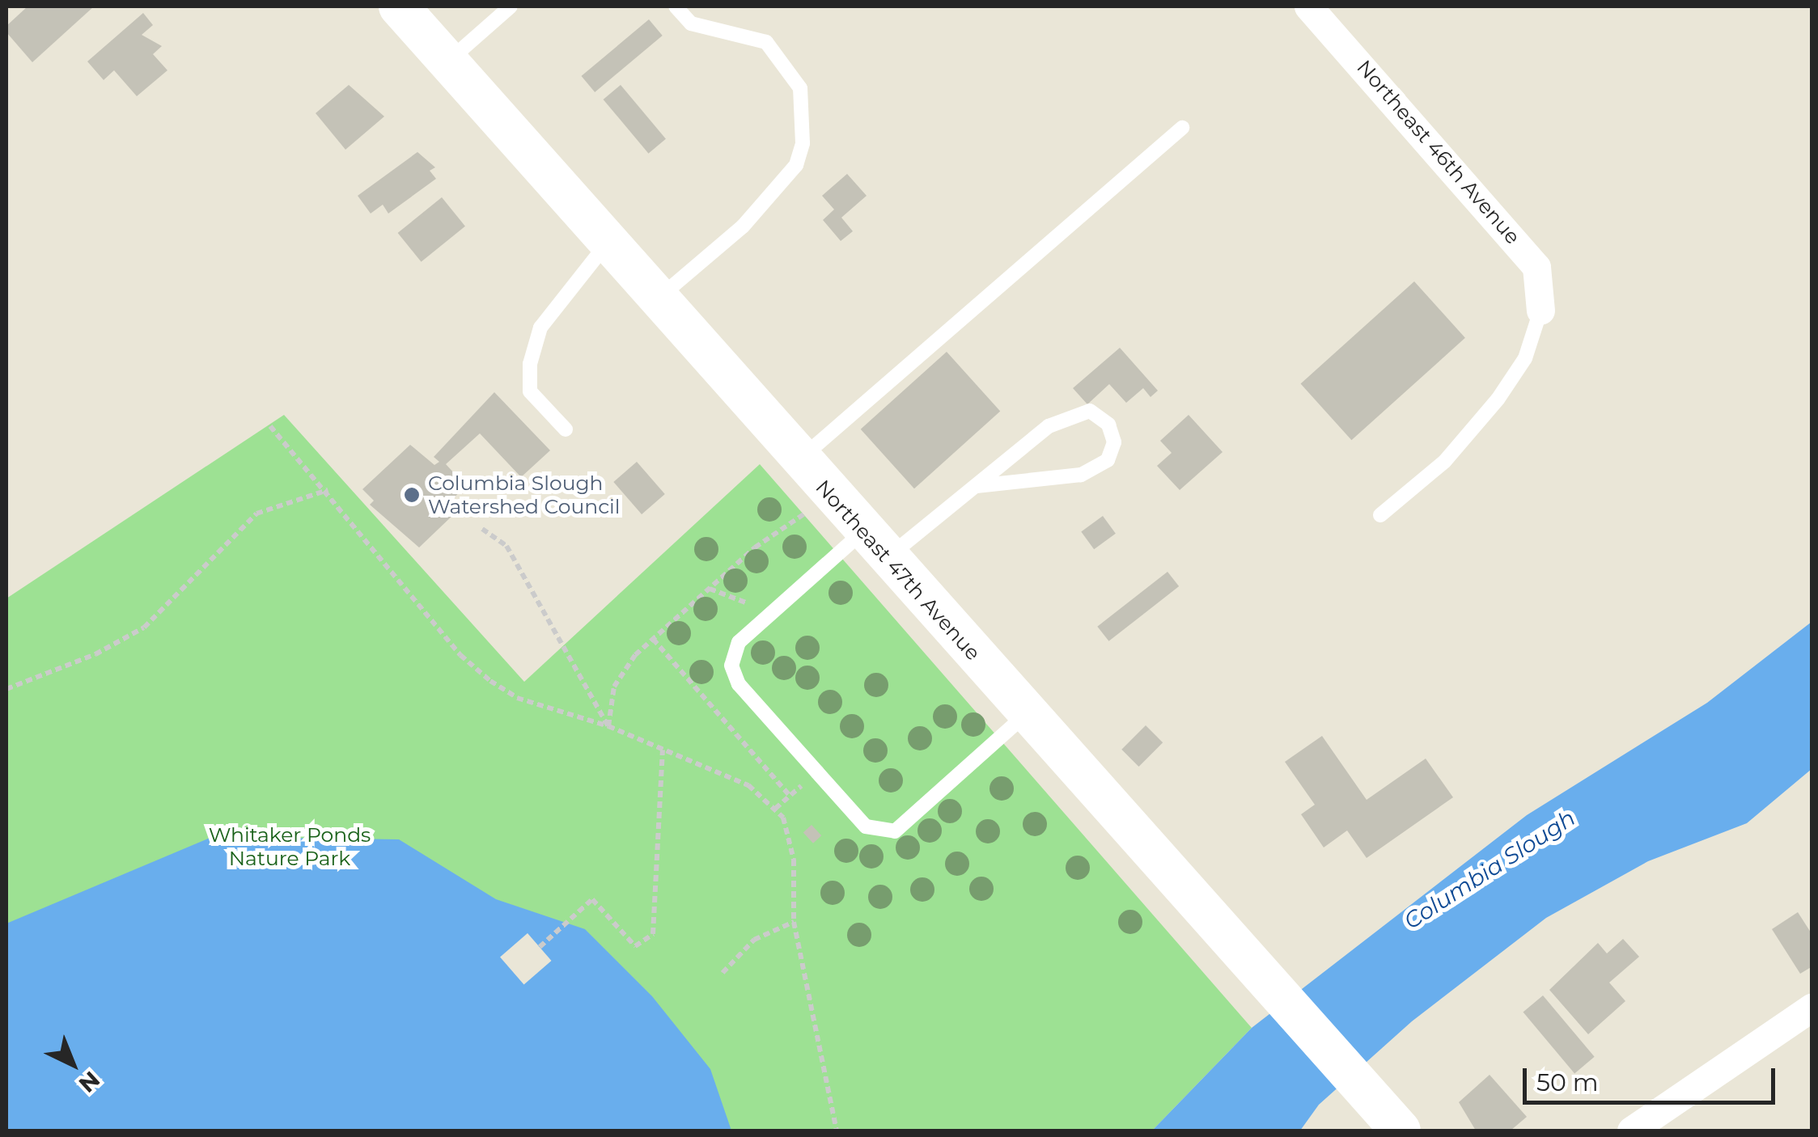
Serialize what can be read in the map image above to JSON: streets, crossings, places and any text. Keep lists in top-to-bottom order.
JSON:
{
  "streets": {
    "street": ["Northeast 46th Avenue", "Northeast 47th Avenue"]
  },
  "water": ["Columbia Slough"],
  "parks": ["Whitaker Ponds Nature Park"],
  "places": ["Columbia Slough Watershed Council"],
  "scale_bar": "50 m",
  "north": "bottom right"
}
